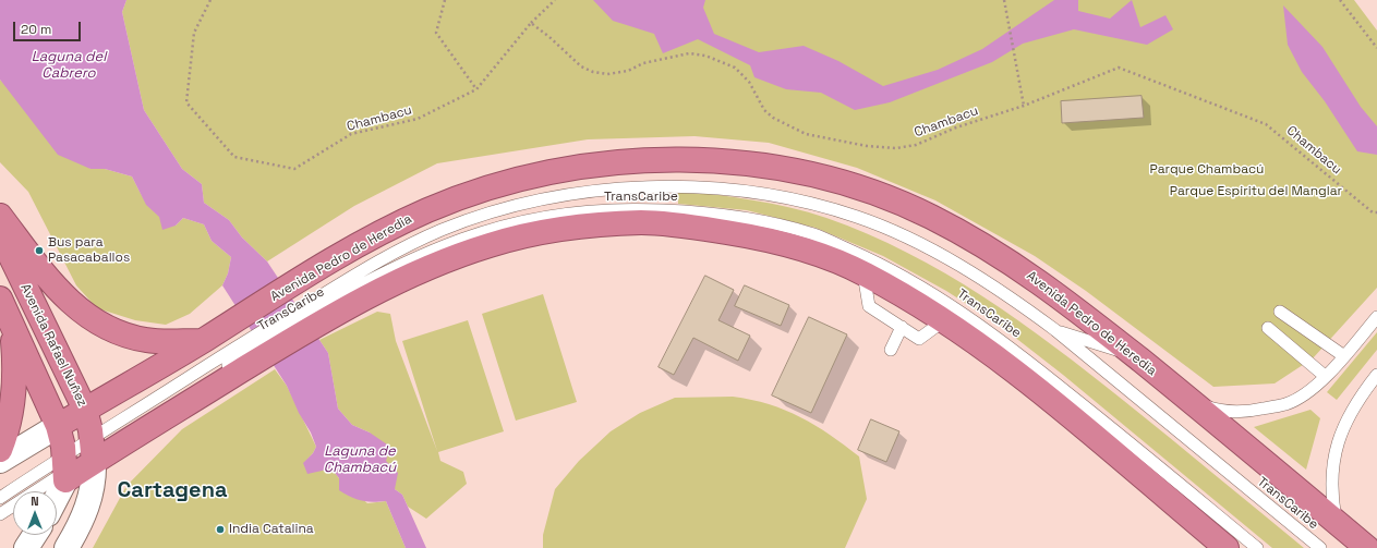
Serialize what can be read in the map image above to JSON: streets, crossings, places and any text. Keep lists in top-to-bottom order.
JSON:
{
  "streets": {
    "highway": ["Avenida Pedro de Heredia", "Avenida Rafael Nuñez"],
    "lane": ["TransCaribe"],
    "path": ["Chambacu"]
  },
  "crossings": [
    ["TransCaribe", "Avenida Pedro de Heredia"],
    ["Avenida Pedro de Heredia", "Avenida Rafael Nuñez"]
  ],
  "districts": ["Cartagena"],
  "water": ["Laguna del Cabrero", "Laguna de Chambacú"],
  "parks": ["Parque Chambacú", "Parque Espiritu del Manglar"],
  "places": ["Bus para Pasacaballos", "India Catalina"],
  "scale_bar": "20 m",
  "north": "top"
}
